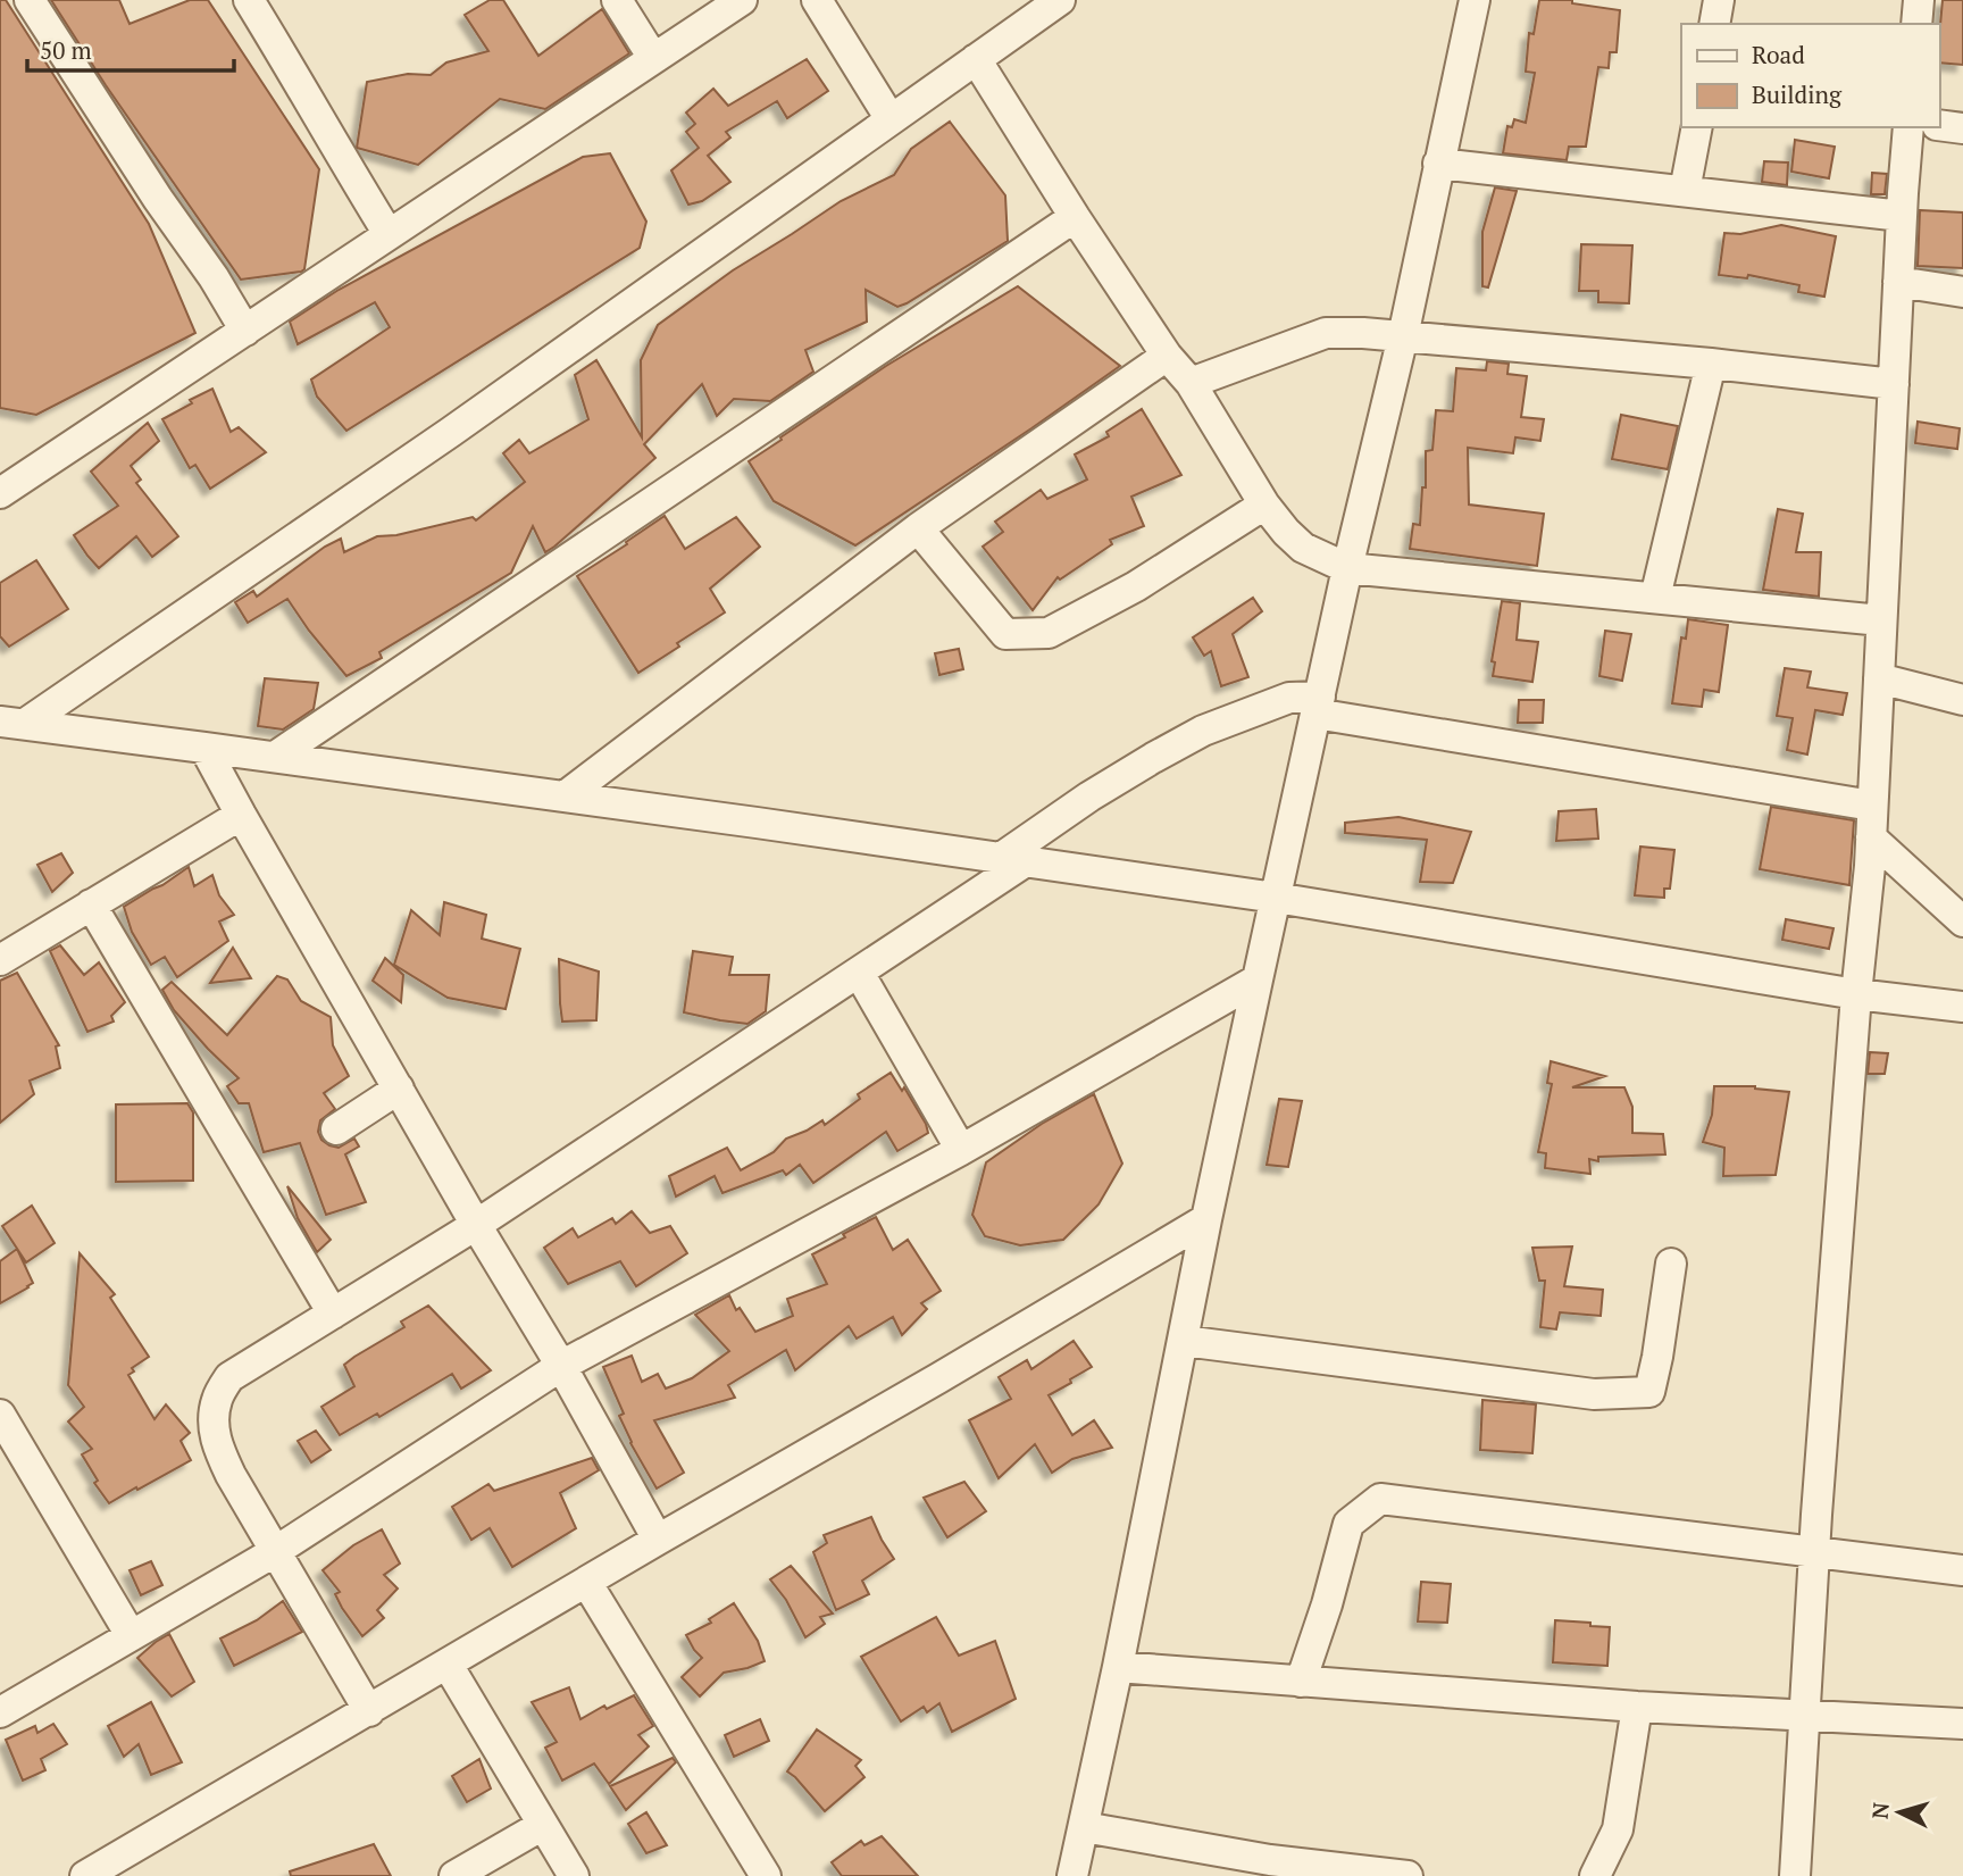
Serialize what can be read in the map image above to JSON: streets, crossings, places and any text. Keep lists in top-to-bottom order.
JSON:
{
  "legend": ["Road", "Building"],
  "scale_bar": "50 m",
  "north": "left"
}
